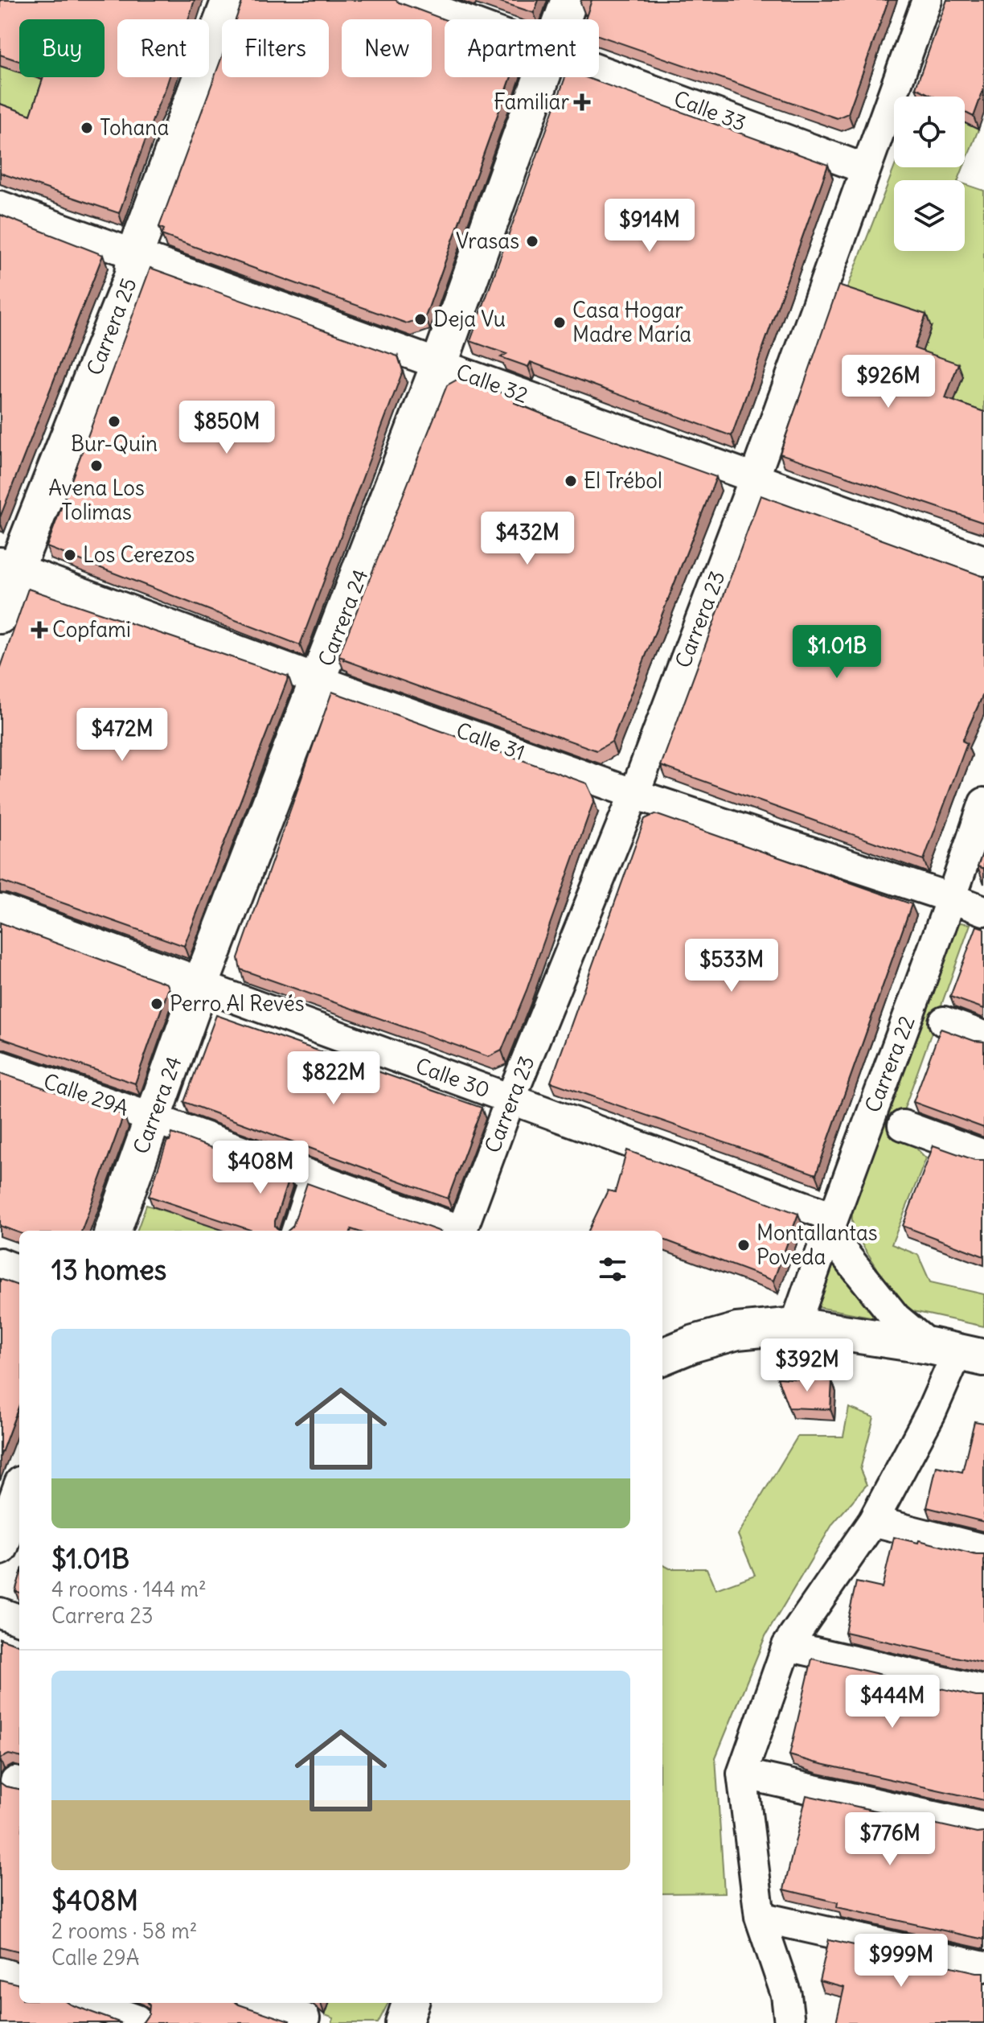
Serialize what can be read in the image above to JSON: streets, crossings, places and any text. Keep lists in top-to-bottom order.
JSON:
{
  "streets": {
    "main road": ["Carrera 25", "Carrera 24", "Calle 30"],
    "street": [
      "Calle 33",
      "Calle 32",
      "Carrera 23",
      "Calle 31",
      "Carrera 22",
      "Calle 29A"
    ]
  },
  "crossings": [
    ["Calle 33", "Carrera 23"],
    ["Carrera 25", "Calle 32"],
    ["Carrera 25", "Calle 31"],
    ["Calle 32", "Carrera 24"],
    ["Calle 32", "Carrera 23"],
    ["Carrera 24", "Calle 31"],
    ["Carrera 24", "Calle 30"],
    ["Carrera 24", "Calle 29A"],
    ["Carrera 23", "Calle 31"],
    ["Carrera 23", "Calle 30"],
    ["Calle 31", "Carrera 22"],
    ["Carrera 22", "Calle 30"]
  ],
  "places": {
    "health": ["Familiar", "Copfami"],
    "other": [
      "Tohana",
      "Vrasas",
      "Deja Vu",
      "Casa Hogar Madre María",
      "Bur-Quin",
      "Avena Los Tolimas",
      "El Trébol",
      "Los Cerezos",
      "Perro Al Revés",
      "Montallantas Poveda"
    ]
  },
  "page": {
    "chip": [
      "Buy",
      "Rent",
      "Filters",
      "New",
      "Apartment"
    ],
    "price": [
      "$914M",
      "$926M",
      "$850M",
      "$432M",
      "$1.01B",
      "$472M",
      "$533M",
      "$822M",
      "$408M",
      "$392M",
      "$444M",
      "$776M",
      "$999M"
    ],
    "heading": "13 homes",
    "list": [
      {
        "name": "$1.01B",
        "note": "4 rooms · 144 m² · Carrera 23"
      },
      {
        "name": "$408M",
        "note": "2 rooms · 58 m² · Calle 29A"
      }
    ]
  }
}
